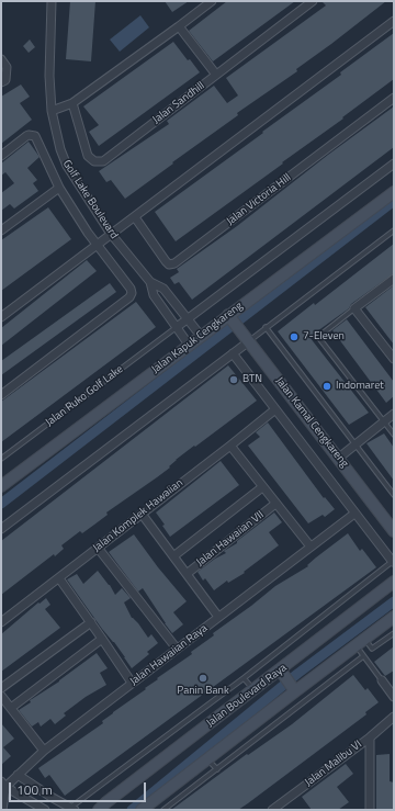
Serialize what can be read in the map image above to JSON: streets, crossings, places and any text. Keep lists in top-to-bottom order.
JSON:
{
  "streets": {
    "street": [
      "Jalan Sandhill",
      "Golf Lake Boulevard",
      "Jalan Victoria Hill",
      "Jalan Kapuk Cengkareng",
      "Jalan Kamal Cengkareng",
      "Jalan Komplek Hawaiian",
      "Jalan Hawaiian VII",
      "Jalan Hawaiian Raya",
      "Jalan Boulevard Raya",
      "Jalan Malibu VI"
    ],
    "lane": ["Jalan Ruko Golf Lake"]
  },
  "crossings": [
    ["Golf Lake Boulevard", "Jalan Kapuk Cengkareng"],
    ["Golf Lake Boulevard", "Jalan Ruko Golf Lake"],
    ["Jalan Kapuk Cengkareng", "Jalan Kamal Cengkareng"]
  ],
  "places": [
    "7-Eleven",
    "BTN",
    "Indomaret",
    "Panin Bank"
  ],
  "scale_bar": "100 m"
}
